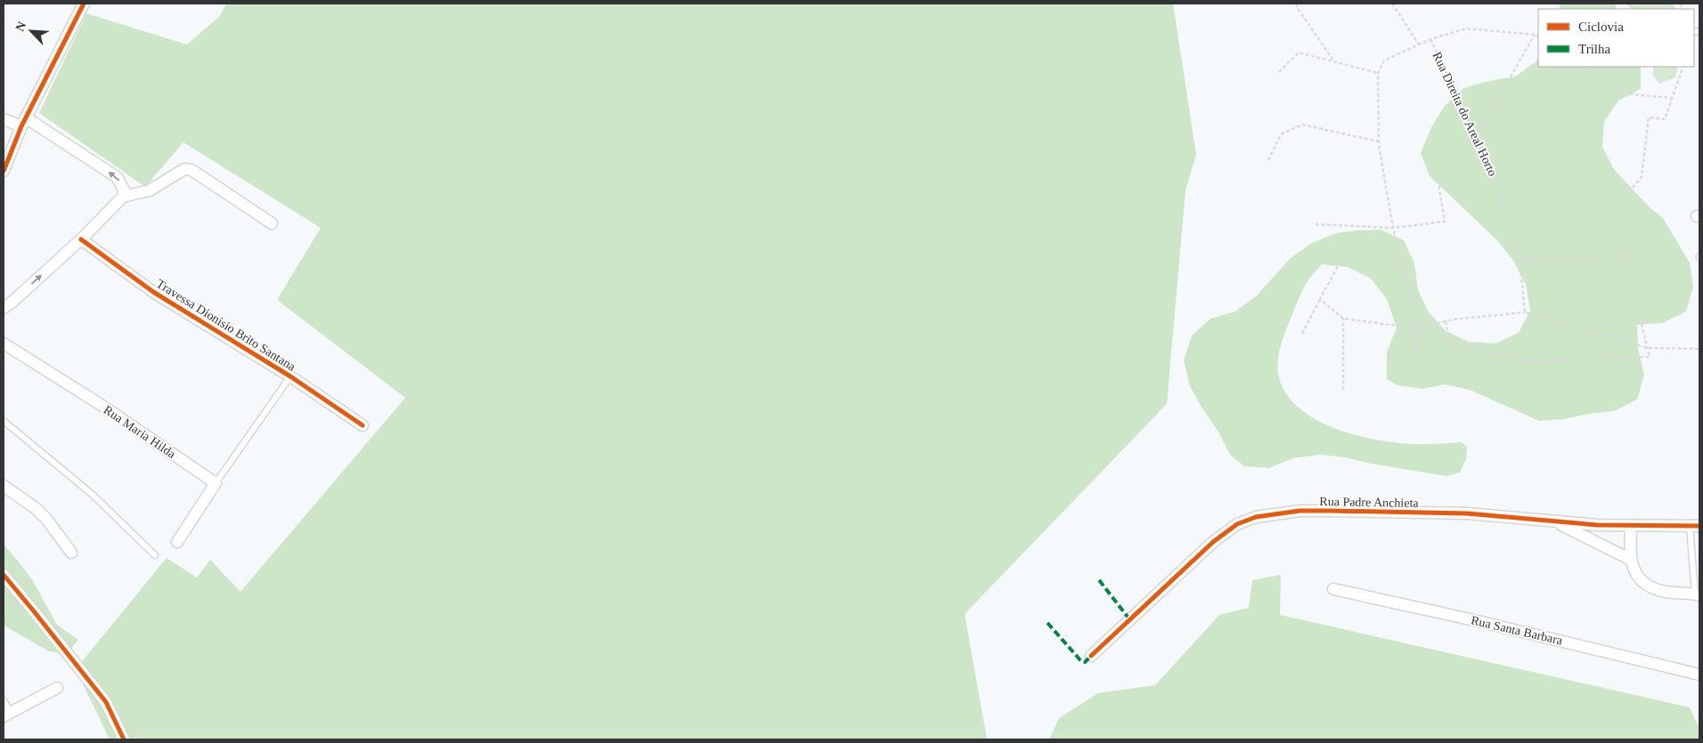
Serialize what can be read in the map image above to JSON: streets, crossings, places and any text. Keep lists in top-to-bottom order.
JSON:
{
  "streets": {
    "street": [
      "Travessa Dionisio Brito Santana",
      "Rua Maria Hilda",
      "Rua Padre Anchieta",
      "Rua Santa Barbara"
    ],
    "path": ["Rua Direita do Areal Horto"]
  },
  "legend": ["Ciclovia", "Trilha"],
  "north": "top left"
}
